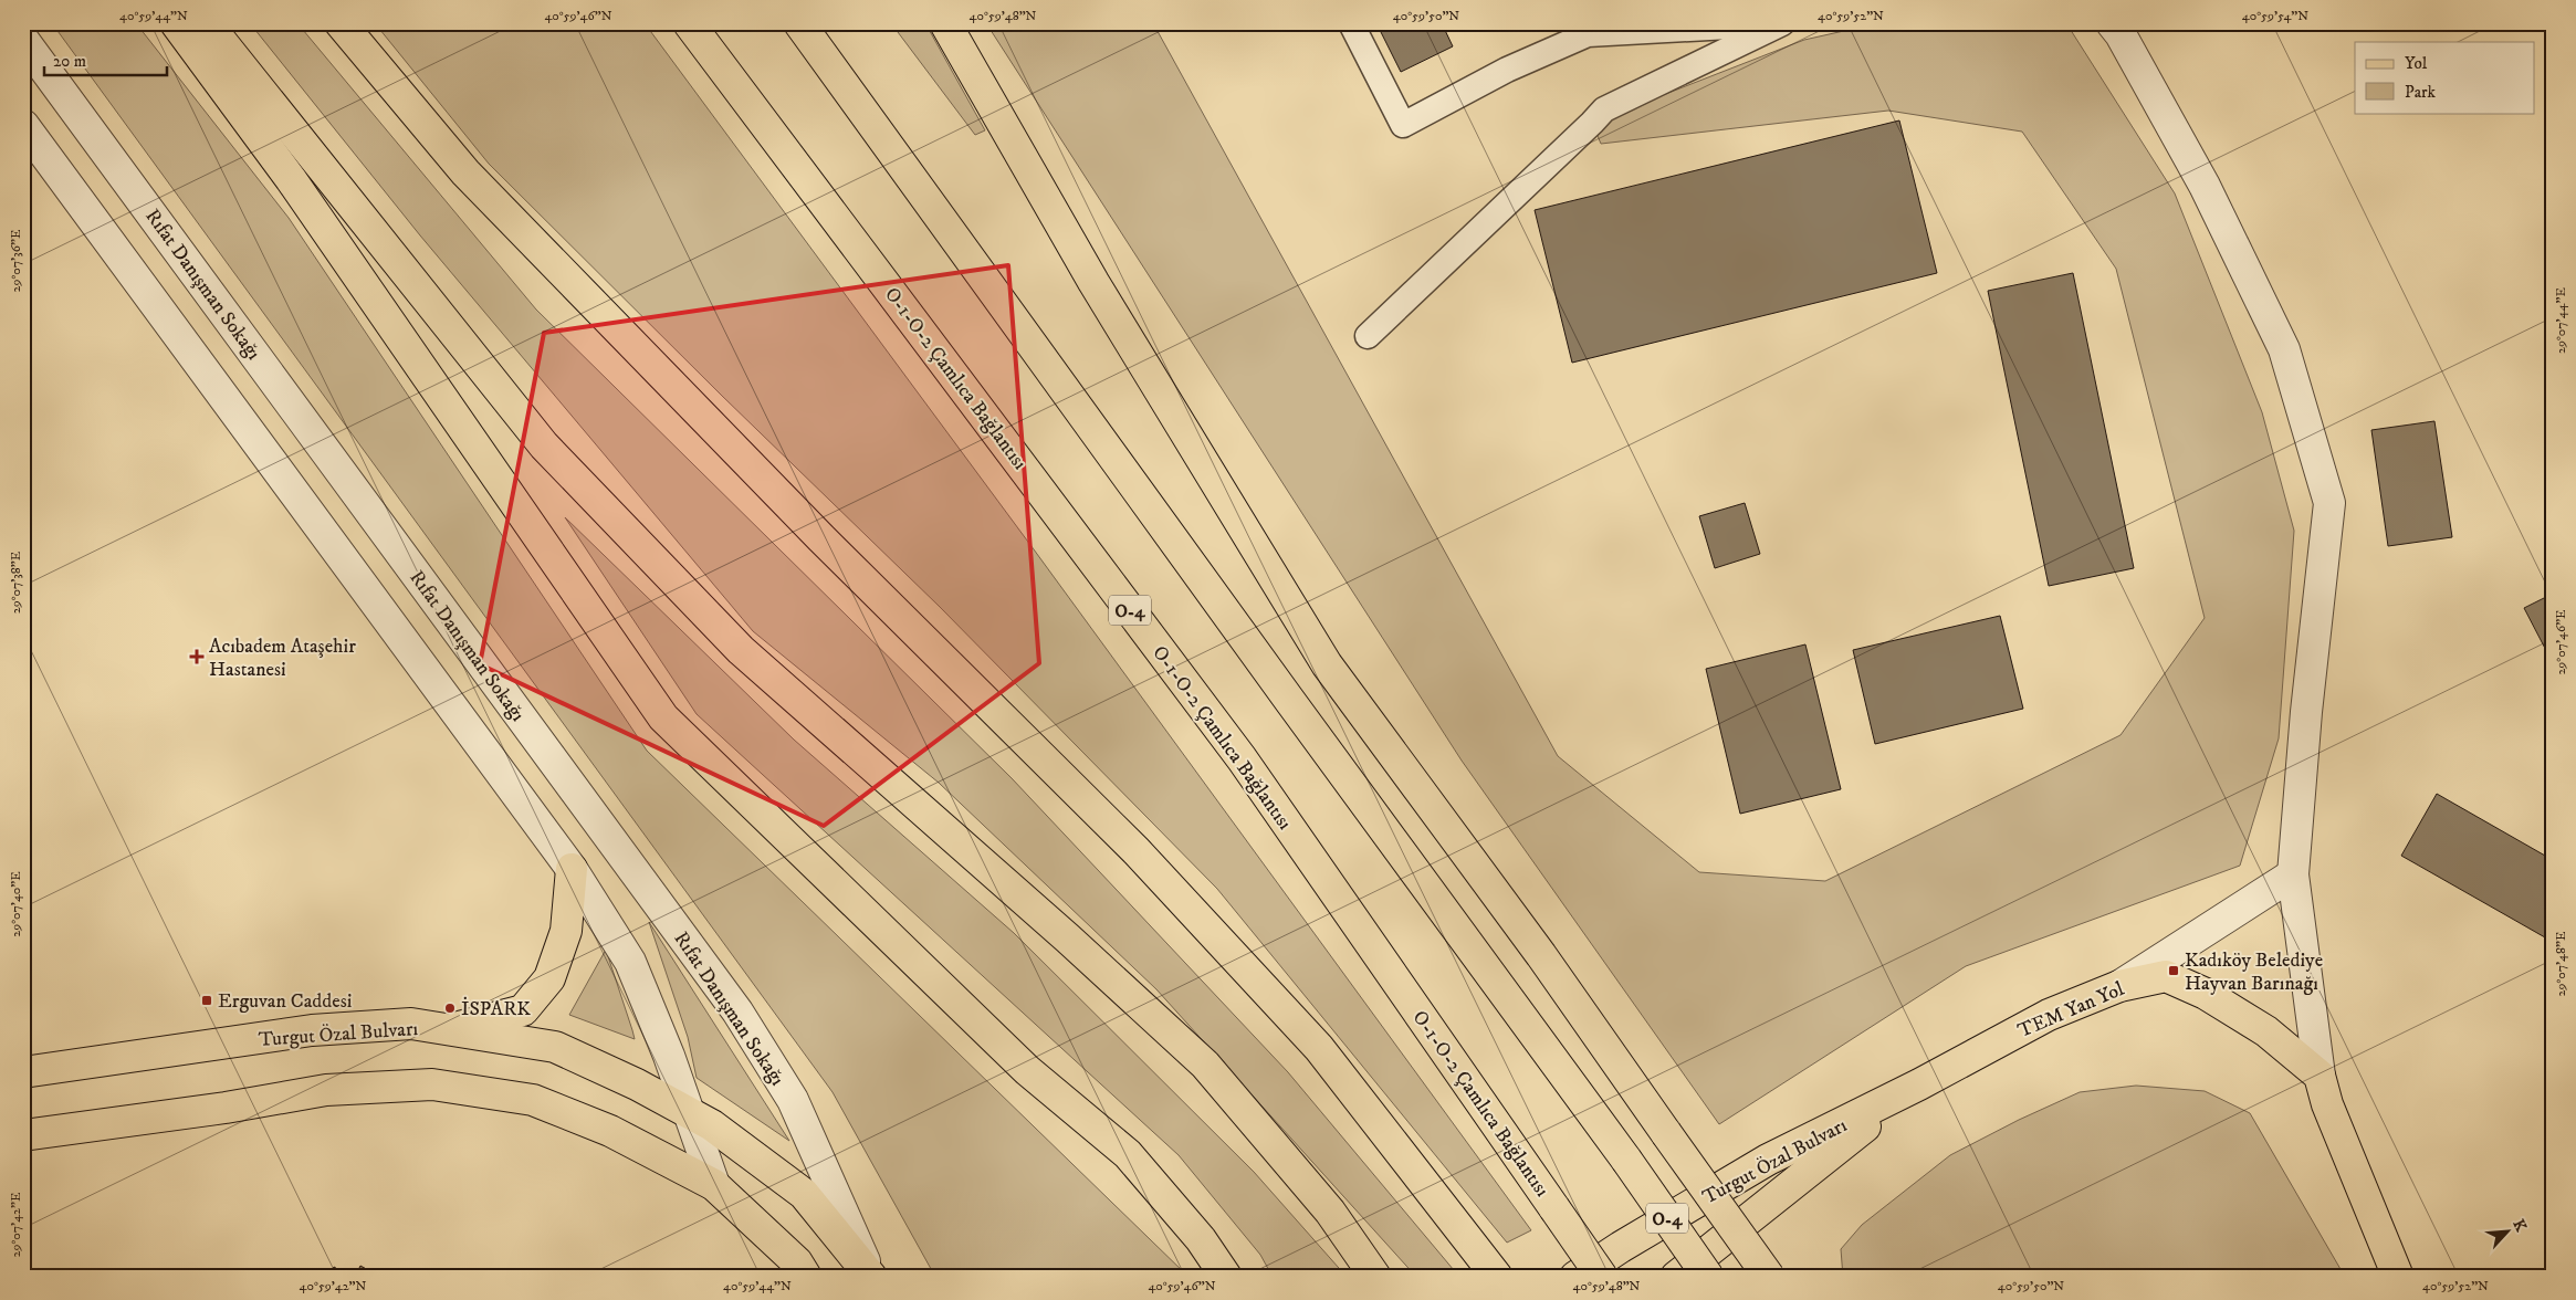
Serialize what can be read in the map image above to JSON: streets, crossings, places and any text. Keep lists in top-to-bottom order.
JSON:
{
  "streets": {
    "main road": [
      "O-1-O-2 Çamlıca Bağlantısı",
      "O-4",
      "TEM Yan Yol",
      "Turgut Özal Bulvarı"
    ],
    "street": ["Rıfat Danışman Sokağı"]
  },
  "crossings": [
    ["Rıfat Danışman Sokağı", "Turgut Özal Bulvarı"],
    ["TEM Yan Yol", "Turgut Özal Bulvarı"]
  ],
  "places": {
    "health": ["Acıbadem Ataşehir Hastanesi"],
    "transit": ["Kadıköy Belediye Hayvan Barınağı", "Erguvan Caddesi"],
    "other": ["İSPARK"]
  },
  "legend": ["Yol", "Park"],
  "scale_bar": "20 m",
  "north": "top right",
  "coordinates": [
    "40°59'44\"N",
    "40°59'46\"N",
    "40°59'48\"N",
    "40°59'50\"N",
    "40°59'52\"N",
    "40°59'54\"N",
    "29°07'36\"E",
    "29°07'44\"E",
    "29°07'38\"E",
    "29°07'46\"E",
    "29°07'40\"E",
    "29°07'48\"E",
    "29°07'42\"E",
    "40°59'42\"N"
  ]
}
